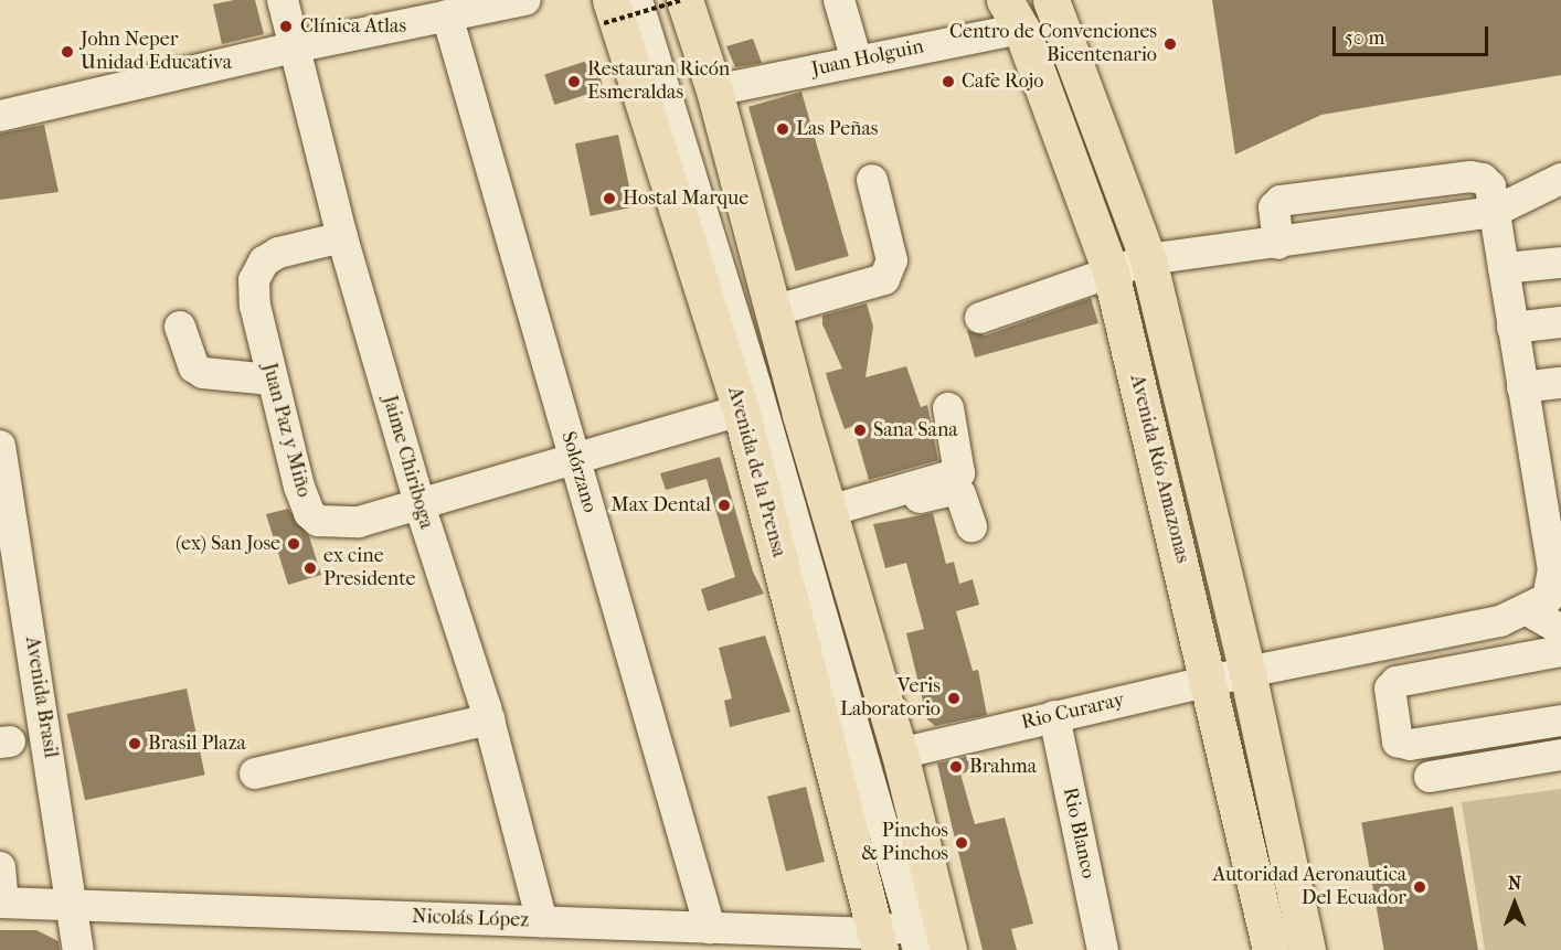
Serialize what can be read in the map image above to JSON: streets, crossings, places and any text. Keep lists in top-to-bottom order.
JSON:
{
  "streets": {
    "main road": ["Avenida Río Amazonas", "Avenida de la Prensa"],
    "street": [
      "Juan Holguin",
      "Juan Paz y Miño",
      "Jaime Chiriboga",
      "Solórzano",
      "Avenida Brasil",
      "Rio Curaray",
      "Rio Blanco",
      "Nicolás López"
    ]
  },
  "crossings": [
    ["Juan Holguin", "Avenida Río Amazonas"],
    ["Juan Holguin", "Avenida de la Prensa"],
    ["Juan Paz y Miño", "Jaime Chiriboga"],
    ["Juan Paz y Miño", "Solórzano"],
    ["Juan Paz y Miño", "Avenida de la Prensa"],
    ["Jaime Chiriboga", "Nicolás López"],
    ["Avenida Río Amazonas", "Rio Curaray"],
    ["Solórzano", "Nicolás López"],
    ["Avenida de la Prensa", "Rio Curaray"],
    ["Avenida de la Prensa", "Nicolás López"],
    ["Avenida Brasil", "Nicolás López"],
    ["Rio Curaray", "Rio Blanco"]
  ],
  "places": [
    "Clínica Atlas",
    "Centro de Convenciones Bicentenario",
    "John Neper Unidad Educativa",
    "Restauran Ricón Esmeraldas",
    "Cafe Rojo",
    "Las Peñas",
    "Hostal Marque",
    "Sana Sana",
    "Max Dental",
    "(ex) San Jose",
    "ex cine Presidente",
    "Veris Laboratorio",
    "Brasil Plaza",
    "Brahma",
    "Pinchos & Pinchos",
    "Autoridad Aeronautica Del Ecuador"
  ],
  "scale_bar": "50 m",
  "north": "top"
}
